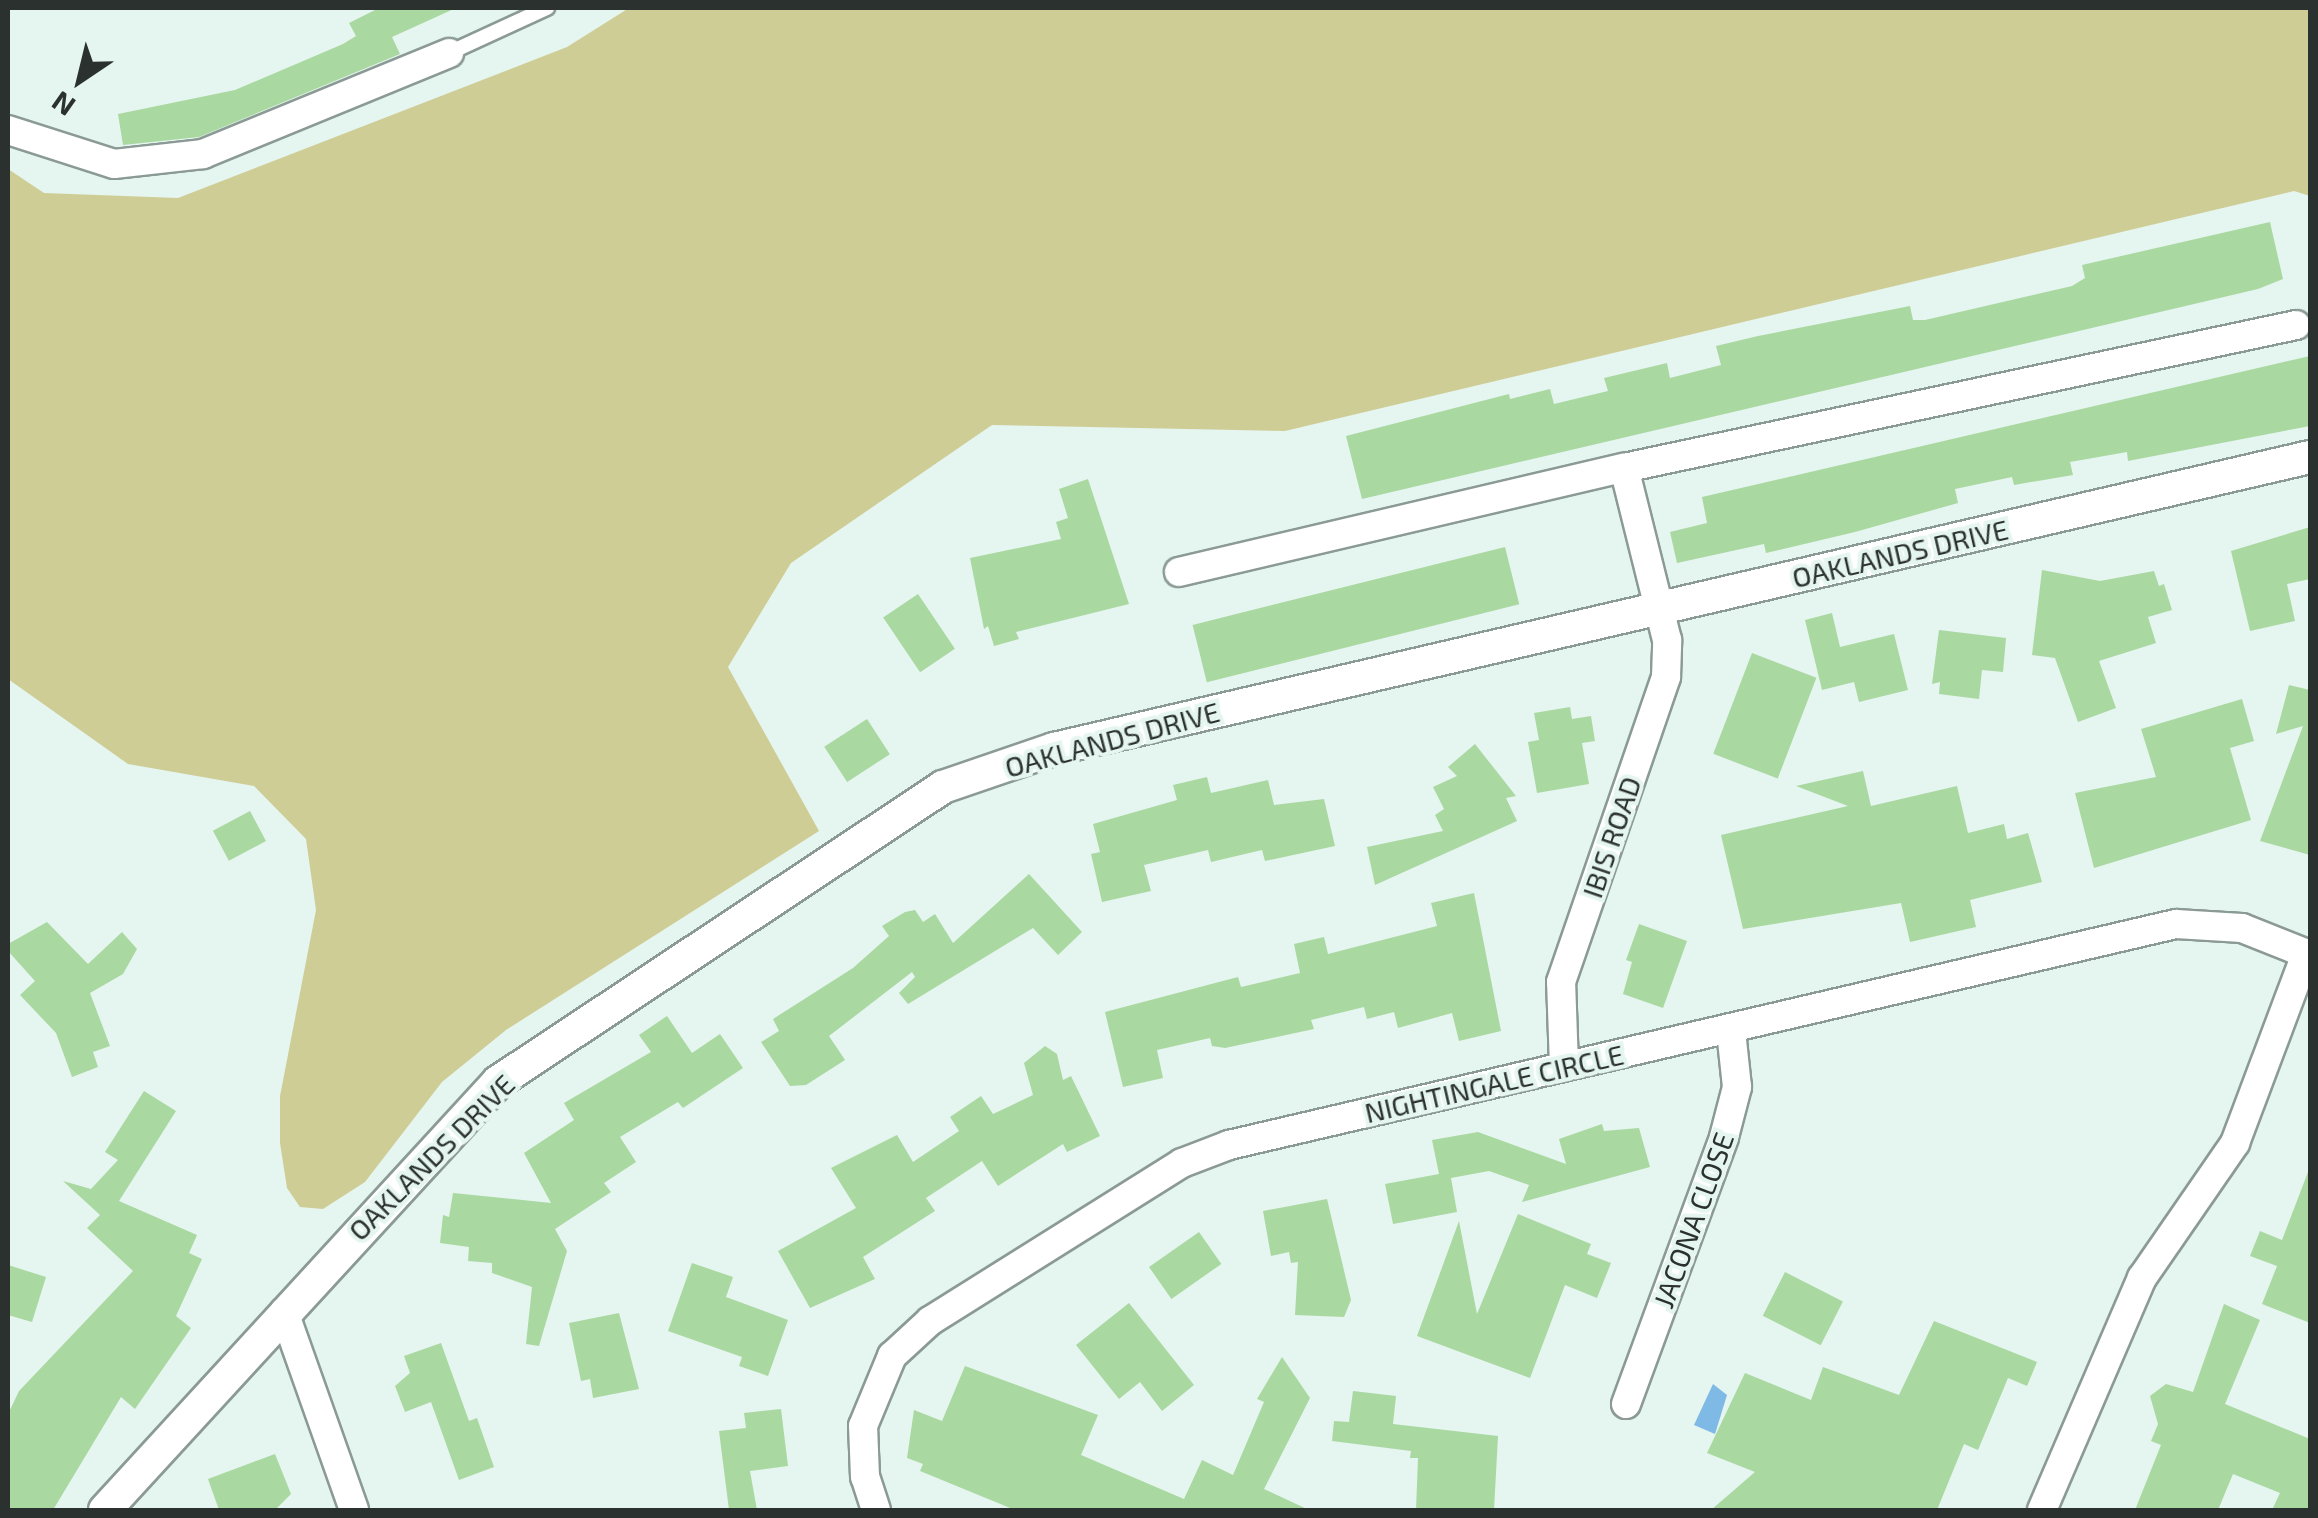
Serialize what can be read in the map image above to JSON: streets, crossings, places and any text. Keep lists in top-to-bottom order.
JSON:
{
  "streets": {
    "street": [
      "OAKLANDS DRIVE",
      "IBIS ROAD",
      "NIGHTINGALE CIRCLE",
      "JACONA CLOSE"
    ]
  },
  "crossings": [
    ["OAKLANDS DRIVE", "IBIS ROAD"],
    ["IBIS ROAD", "NIGHTINGALE CIRCLE"],
    ["NIGHTINGALE CIRCLE", "JACONA CLOSE"]
  ],
  "north": "bottom left"
}
